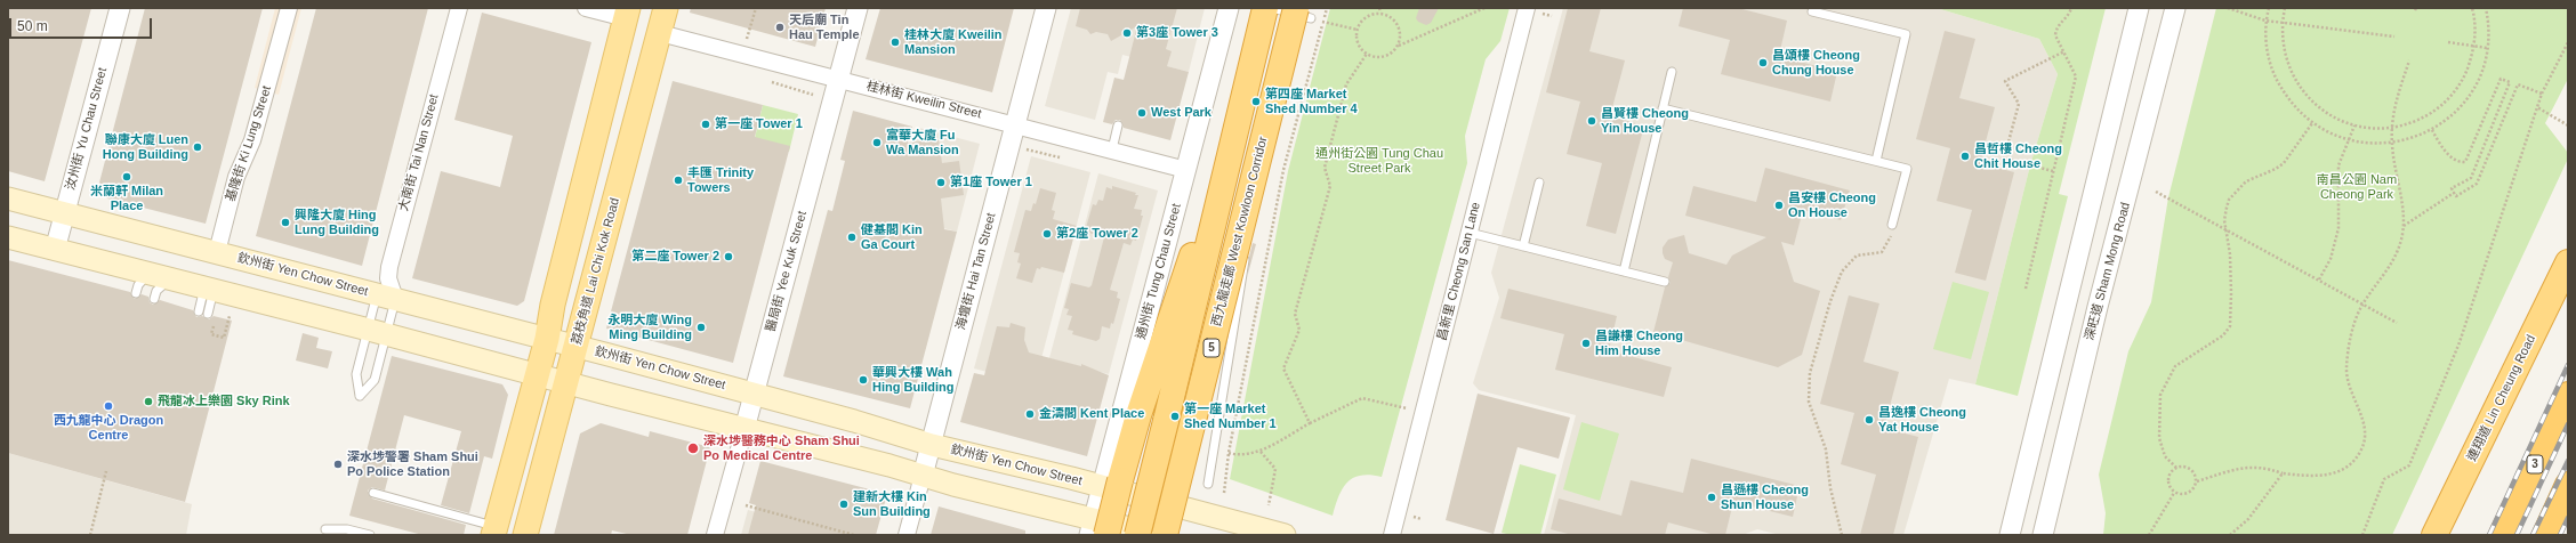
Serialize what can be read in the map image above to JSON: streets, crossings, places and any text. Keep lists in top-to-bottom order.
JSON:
{
  "streets": {
    "highway": [
      "西九龍走廊 West Kowloon Corridor",
      "5",
      "連翔道 Lin Cheung Road",
      "3"
    ],
    "main road": ["荔枝角道 Lai Chi Kok Road", "欽州街 Yen Chow Street"],
    "street": [
      "桂林街 Kweilin Street",
      "汝州街 Yu Chau Street",
      "基隆街 Ki Lung Street",
      "大南街 Tai Nan Street",
      "醫局街 Yee Kuk Street",
      "海壇街 Hai Tan Street",
      "通州街 Tung Chau Street",
      "昌新里 Cheong San Lane",
      "深旺道 Sham Mong Road"
    ]
  },
  "crossings": [
    ["桂林街 Kweilin Street", "荔枝角道 Lai Chi Kok Road"],
    ["桂林街 Kweilin Street", "醫局街 Yee Kuk Street"],
    ["桂林街 Kweilin Street", "海壇街 Hai Tan Street"],
    ["桂林街 Kweilin Street", "通州街 Tung Chau Street"],
    ["汝州街 Yu Chau Street", "欽州街 Yen Chow Street"],
    ["基隆街 Ki Lung Street", "欽州街 Yen Chow Street"],
    ["大南街 Tai Nan Street", "欽州街 Yen Chow Street"],
    ["荔枝角道 Lai Chi Kok Road", "欽州街 Yen Chow Street"],
    ["醫局街 Yee Kuk Street", "欽州街 Yen Chow Street"],
    ["海壇街 Hai Tan Street", "欽州街 Yen Chow Street"],
    ["通州街 Tung Chau Street", "欽州街 Yen Chow Street"]
  ],
  "parks": ["通州街公園 Tung Chau Street Park", "南昌公園 Nam Cheong Park"],
  "places": [
    "天后廟 Tin Hau Temple",
    "第3座 Tower 3",
    "桂林大廈 Kweilin Mansion",
    "昌頌樓 Cheong Chung House",
    "第四座 Market Shed Number 4",
    "West Park",
    "昌賢樓 Cheong Yin House",
    "第一座 Tower 1",
    "富華大廈 Fu Wa Mansion",
    "聯康大廈 Luen Hong Building",
    "昌哲樓 Cheong Chit House",
    "米蘭軒 Milan Place",
    "丰匯 Trinity Towers",
    "第1座 Tower 1",
    "昌安樓 Cheong On House",
    "興隆大廈 Hing Lung Building",
    "第2座 Tower 2",
    "健基閣 Kin Ga Court",
    "第二座 Tower 2",
    "永明大廈 Wing Ming Building",
    "昌謙樓 Cheong Him House",
    "華興大樓 Wah Hing Building",
    "飛龍冰上樂園 Sky Rink",
    "西九龍中心 Dragon Centre",
    "金濤閣 Kent Place",
    "第一座 Market Shed Number 1",
    "昌逸樓 Cheong Yat House",
    "深水埗醫務中心 Sham Shui Po Medical Centre",
    "深水埗警署 Sham Shui Po Police Station",
    "昌遜樓 Cheong Shun House",
    "建新大樓 Kin Sun Building"
  ],
  "scale_bar": "50 m"
}
